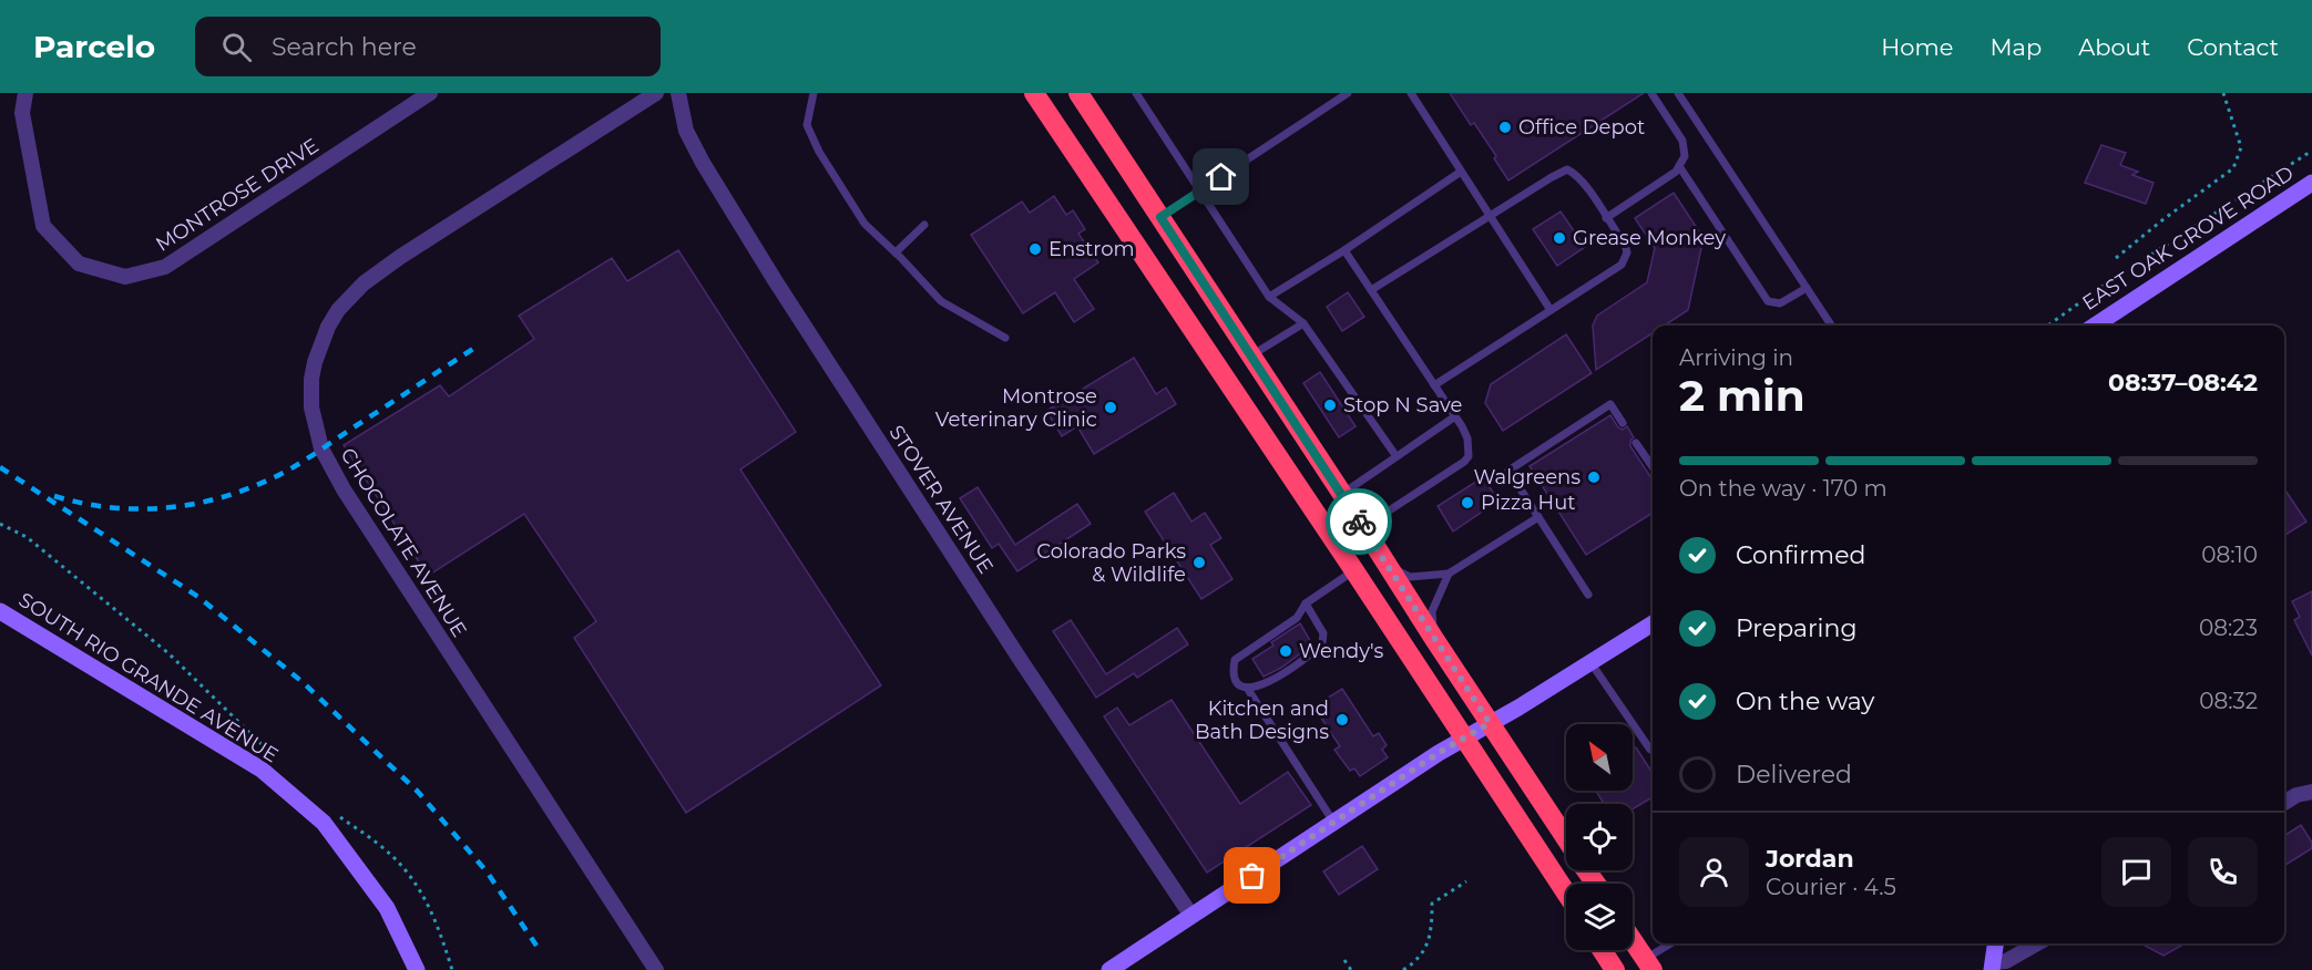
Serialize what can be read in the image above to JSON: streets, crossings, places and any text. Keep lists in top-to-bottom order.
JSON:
{
  "streets": {
    "street": [
      "MONTROSE DRIVE",
      "EAST OAK GROVE ROAD",
      "STOVER AVENUE",
      "CHOCOLATE AVENUE",
      "SOUTH RIO GRANDE AVENUE"
    ]
  },
  "places": [
    "Office Depot",
    "Grease Monkey",
    "Enstrom",
    "Stop N Save",
    "Montrose Veterinary Clinic",
    "Walgreens",
    "Pizza Hut",
    "Colorado Parks & Wildlife",
    "Wendy's",
    "Kitchen and Bath Designs"
  ],
  "north": "top left",
  "page": {
    "header": "Parcelo",
    "search": "Search here",
    "nav": [
      "Home",
      "Map",
      "About",
      "Contact"
    ],
    "heading": ["2 min", "Arriving in", "08:37–08:42"],
    "panel": ["Jordan", "Courier · 4.5"],
    "bar": "On the way · 170 m",
    "list": [
      ["Confirmed", "08:10"],
      ["Preparing", "08:23"],
      ["On the way", "08:32"],
      "Delivered"
    ]
  }
}
